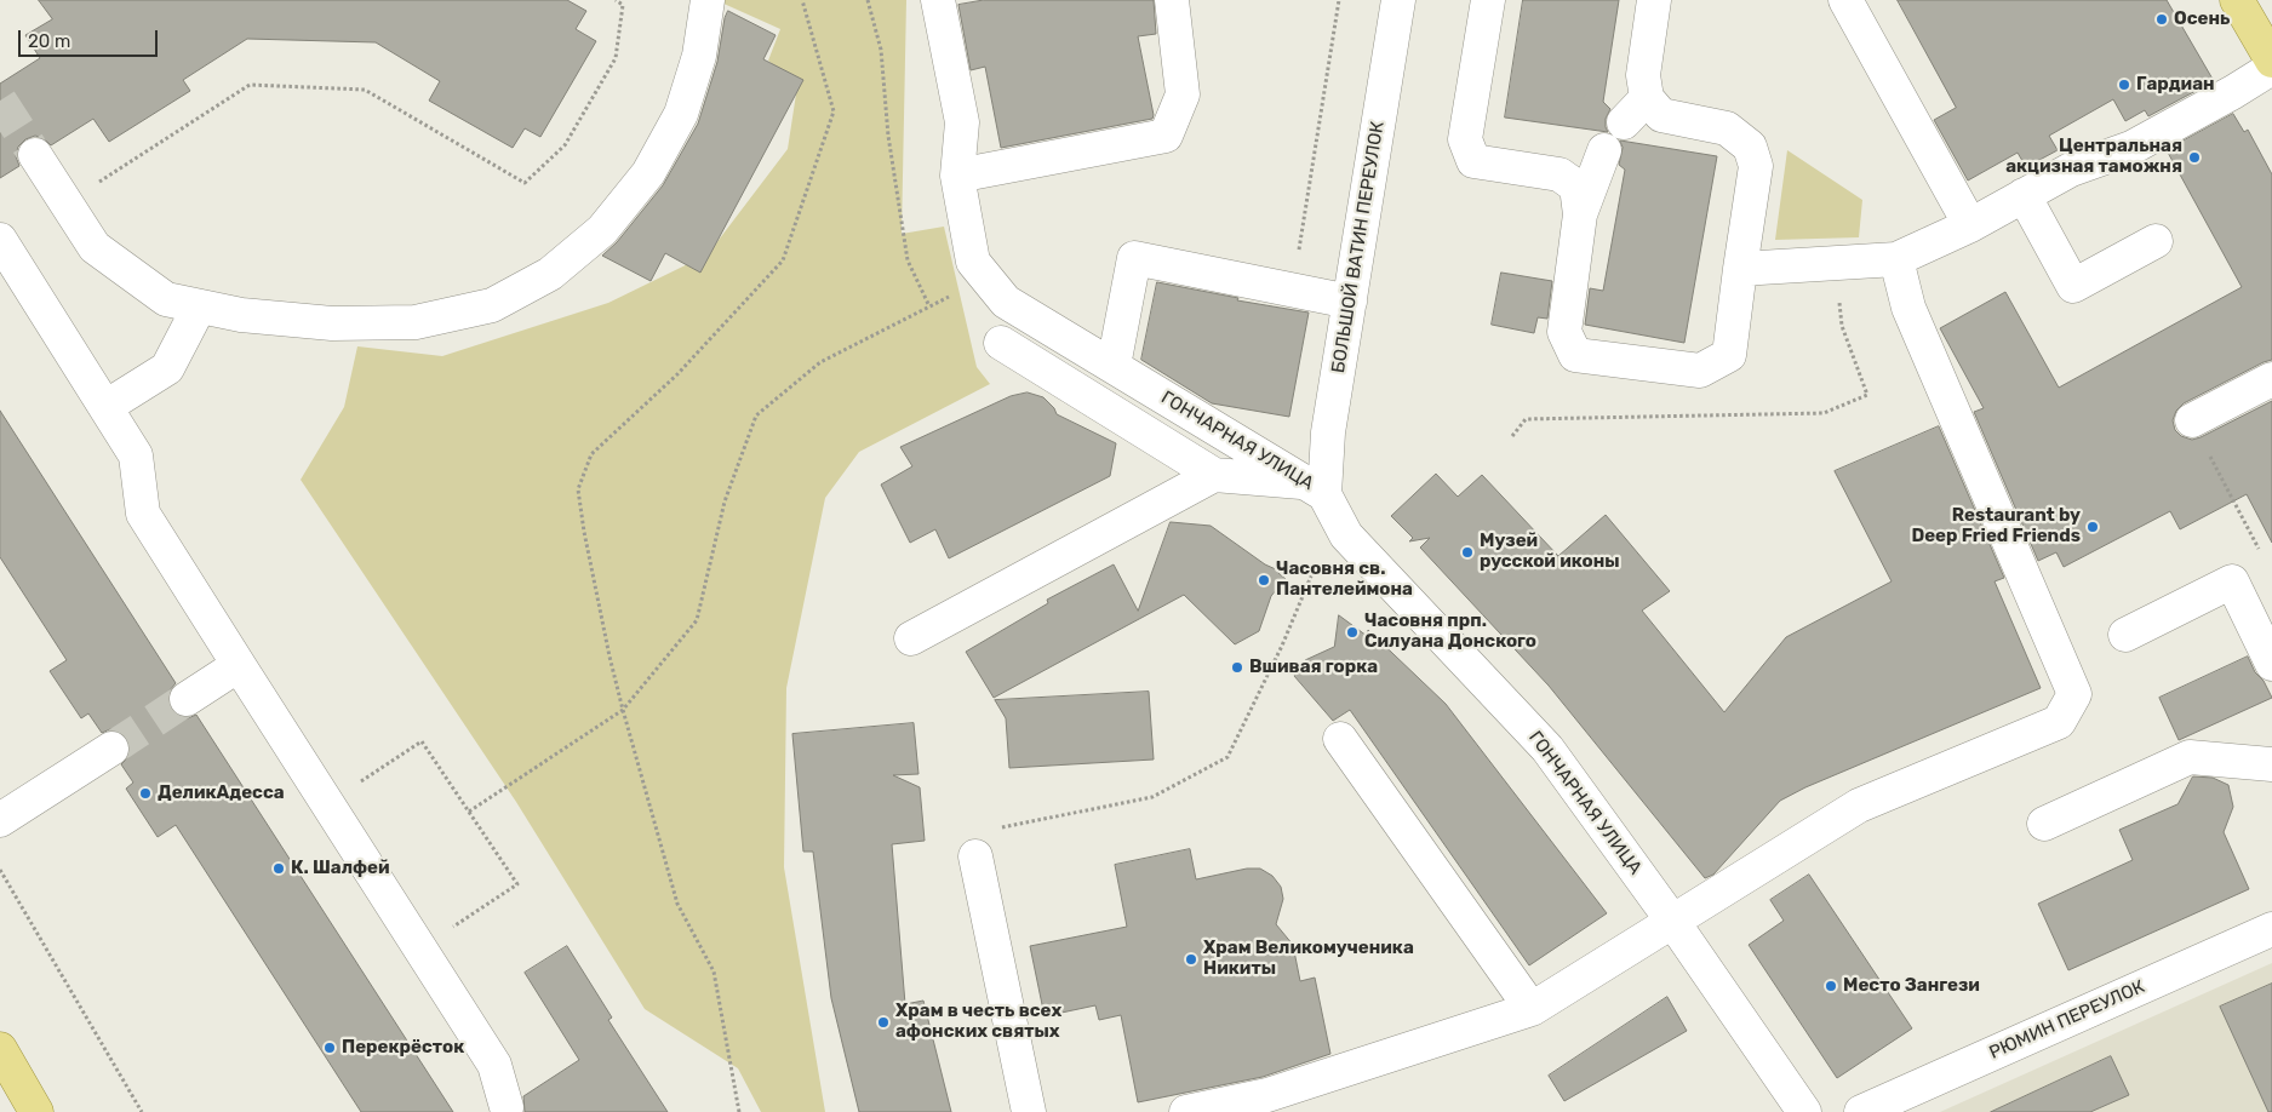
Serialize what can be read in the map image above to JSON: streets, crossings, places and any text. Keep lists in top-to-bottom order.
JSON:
{
  "streets": {
    "street": ["БОЛЬШОЙ ВАТИН ПЕРЕУЛОК", "ГОНЧАРНАЯ УЛИЦА", "РЮМИН ПЕРЕУЛОК"]
  },
  "crossings": [
    ["БОЛЬШОЙ ВАТИН ПЕРЕУЛОК", "ГОНЧАРНАЯ УЛИЦА"]
  ],
  "places": [
    "Осень",
    "Гардиан",
    "Центральная акцизная таможня",
    "Restaurant by Deep Fried Friends",
    "Музей русской иконы",
    "Часовня св. Пантелеймона",
    "Часовня прп. Силуана Донского",
    "Вшивая горка",
    "ДеликАдесса",
    "К. Шалфей",
    "Храм Великомученика Никиты",
    "Место Зангези",
    "Храм в честь всех афонских святых",
    "Перекрёсток"
  ],
  "scale_bar": "20 m"
}
